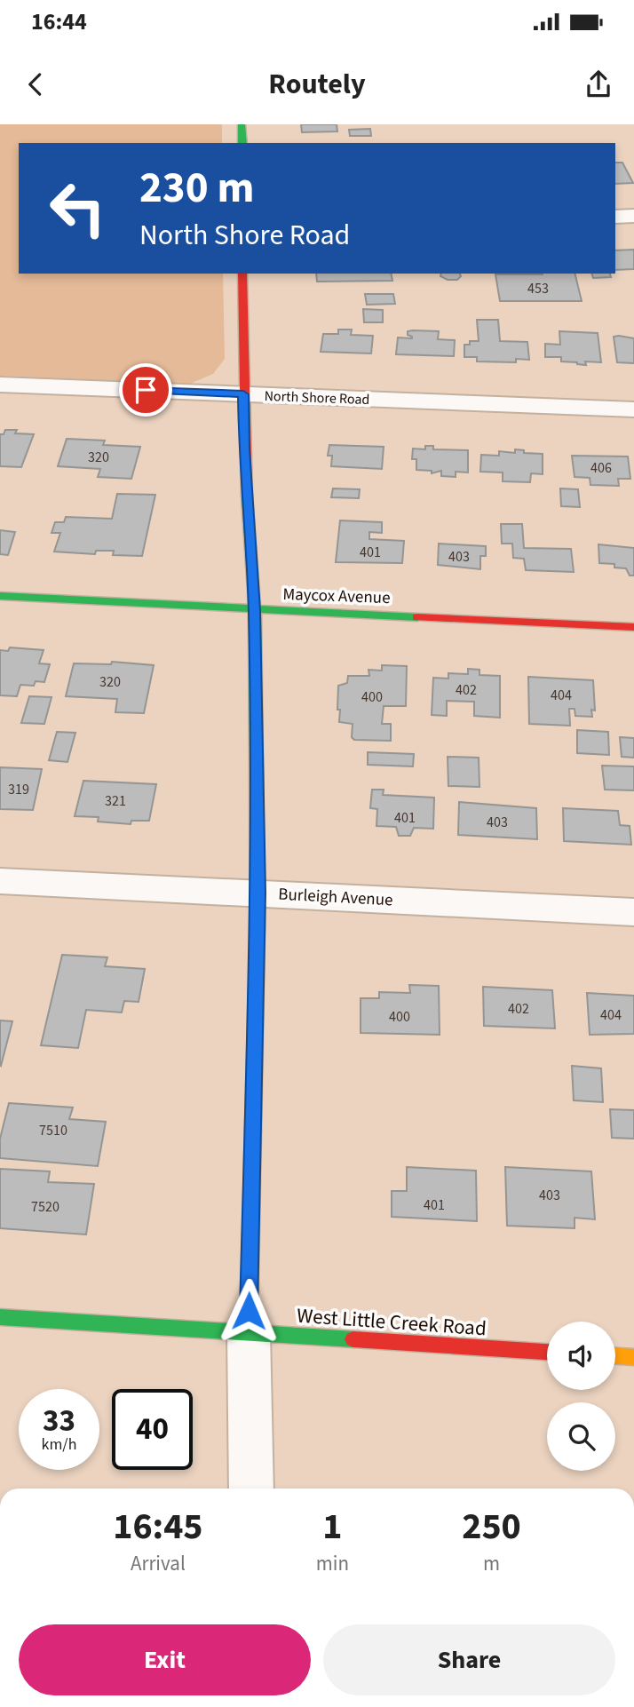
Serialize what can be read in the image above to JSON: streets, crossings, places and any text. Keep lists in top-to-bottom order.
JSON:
{
  "streets": {
    "street": [
      "North Shore Road",
      "Maycox Avenue",
      "Burleigh Avenue",
      "West Little Creek Road"
    ]
  },
  "house_numbers": [
    "453",
    "320",
    "406",
    "401",
    "403",
    "320",
    "402",
    "404",
    "400",
    "319",
    "321",
    "401",
    "403",
    "402",
    "404",
    "400",
    "7510",
    "403",
    "401",
    "7520"
  ],
  "page": {
    "status": "16:44",
    "header": "Routely",
    "turn": ["230 m", "North Shore Road"],
    "speed": "33 km/h",
    "limit": "40",
    "eta": [
      "16:45",
      "Arrival",
      "1",
      "min",
      "250",
      "m"
    ],
    "buttons": ["Exit", "Share"]
  }
}
